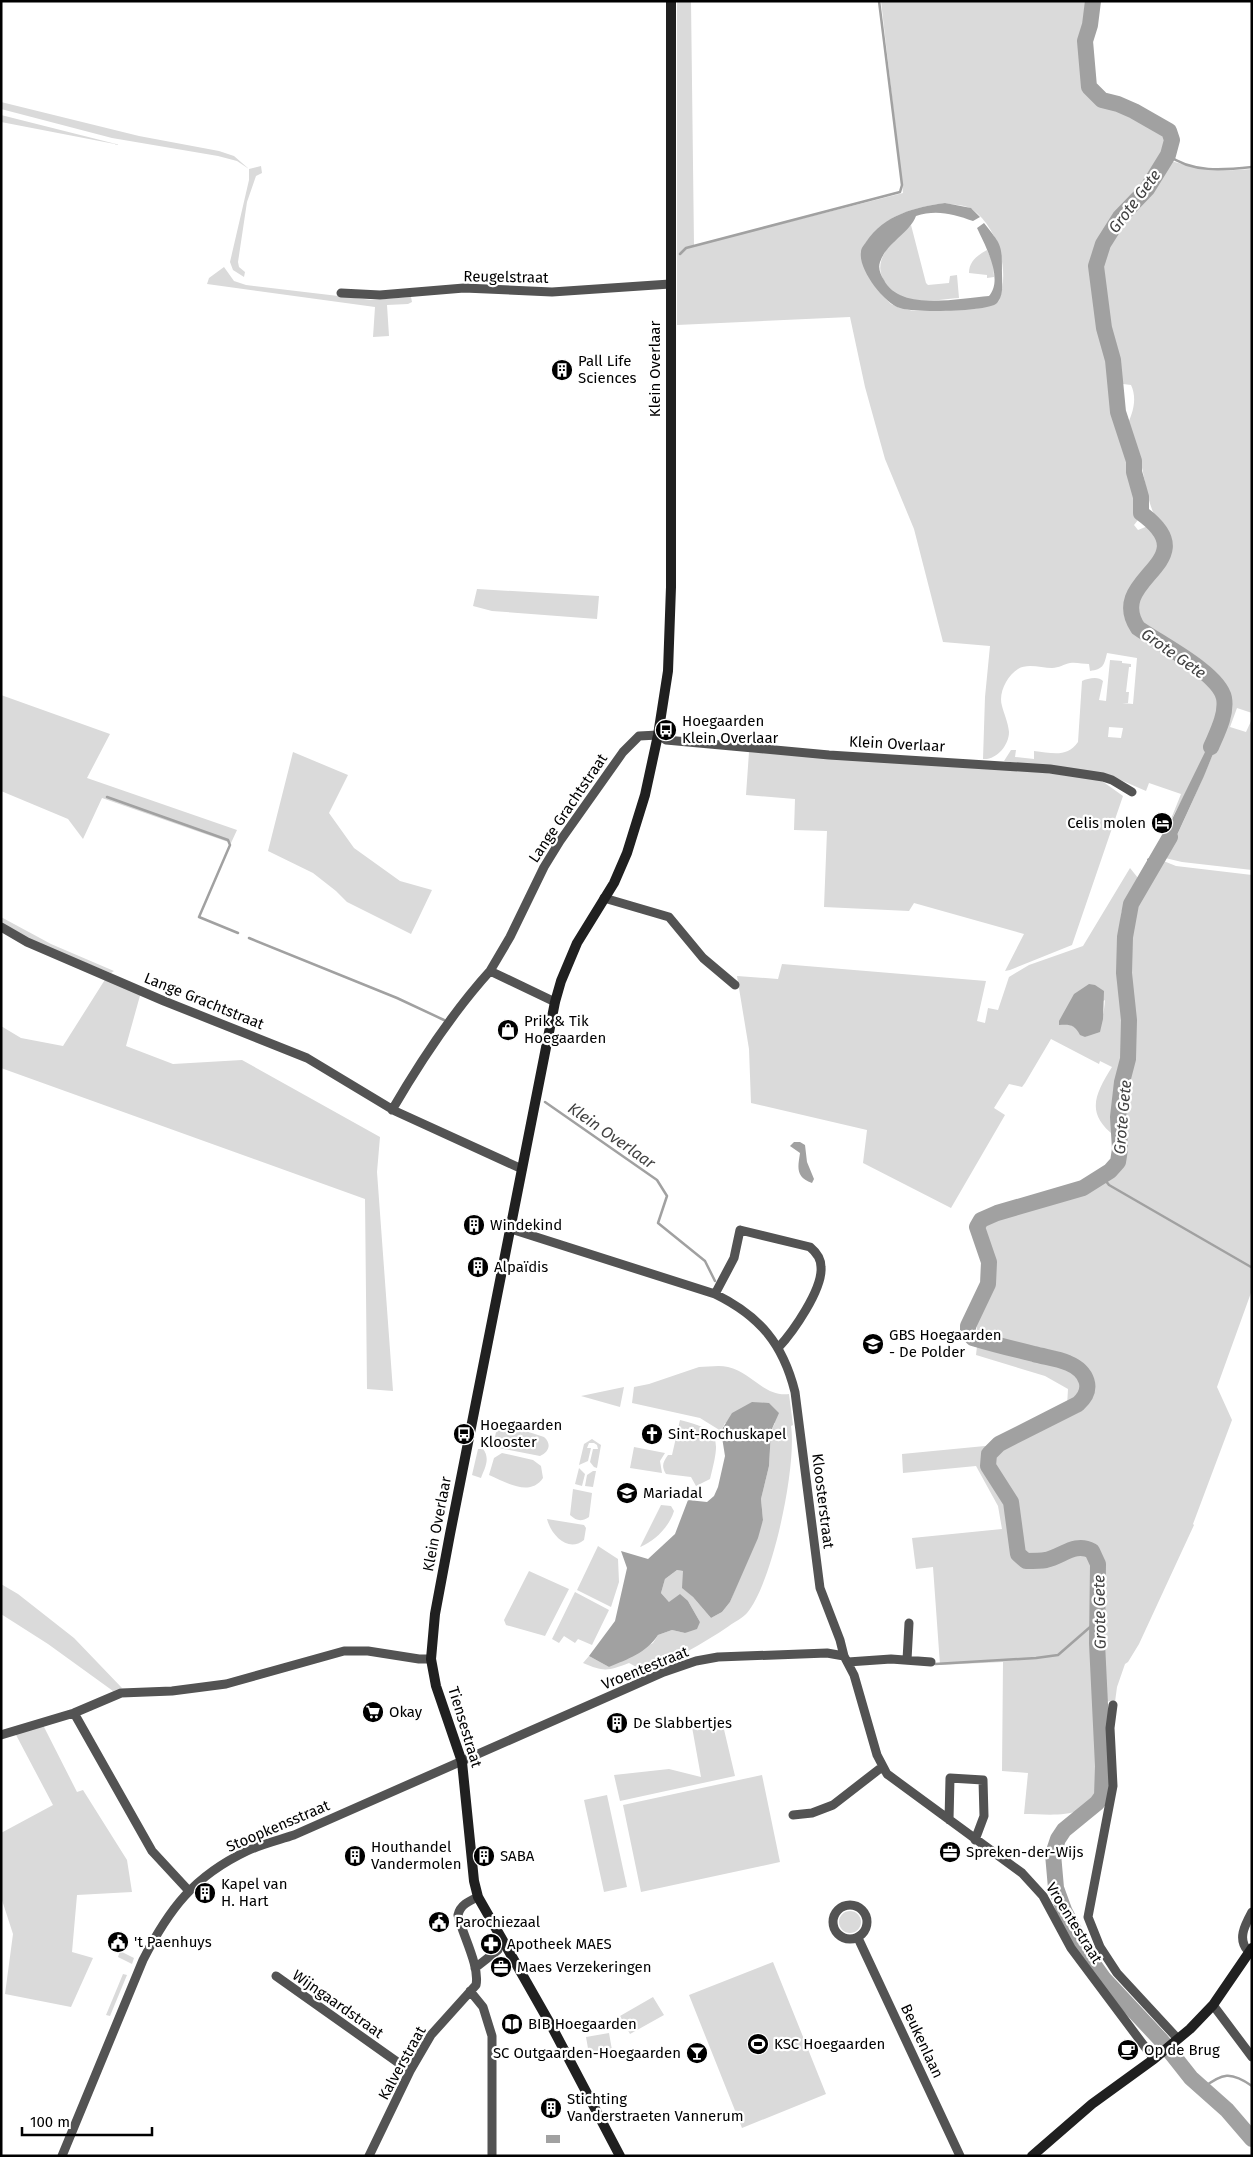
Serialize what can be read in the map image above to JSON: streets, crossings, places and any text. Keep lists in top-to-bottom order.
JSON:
{
  "streets": {
    "main road": ["Klein Overlaar", "Tiensestraat"],
    "street": [
      "Reugelstraat",
      "Lange Grachtstraat",
      "Kloosterstraat",
      "Vroentestraat",
      "Stoopkensstraat",
      "Wijngaardstraat",
      "Beukenlaan",
      "Kalverstraat"
    ]
  },
  "crossings": [
    ["Reugelstraat", "Klein Overlaar"],
    ["Klein Overlaar", "Lange Grachtstraat"],
    ["Klein Overlaar", "Kloosterstraat"],
    ["Klein Overlaar", "Tiensestraat"],
    ["Kloosterstraat", "Vroentestraat"],
    ["Vroentestraat", "Tiensestraat"],
    ["Vroentestraat", "Stoopkensstraat"],
    ["Tiensestraat", "Stoopkensstraat"],
    ["Wijngaardstraat", "Kalverstraat"]
  ],
  "water": ["Grote Gete", "Klein Overlaar"],
  "places": {
    "building": [
      "Pall Life Sciences",
      "Windekind",
      "Alpaïdis",
      "De Slabbertjes",
      "Houthandel Vandermolen",
      "SABA",
      "Kapel van H. Hart",
      "Stichting Vanderstraeten Vannerum"
    ],
    "bus stop": ["Hoegaarden Klein Overlaar", "Hoegaarden Klooster"],
    "hotel": ["Celis molen"],
    "shop": ["Prik & Tik Hoegaarden"],
    "school or university": ["GBS Hoegaarden - De Polder", "Mariadal"],
    "church": ["Sint-Rochuskapel"],
    "supermarket": ["Okay"],
    "office": ["Spreken-der-Wijs", "Maes Verzekeringen"],
    "public building": ["Parochiezaal", "'t Paenhuys"],
    "pharmacy": ["Apotheek MAES"],
    "library": ["BIB Hoegaarden"],
    "sports": ["KSC Hoegaarden"],
    "cafe": ["Op de Brug"],
    "bar": ["SC Outgaarden-Hoegaarden"]
  },
  "scale_bar": "100 m"
}
